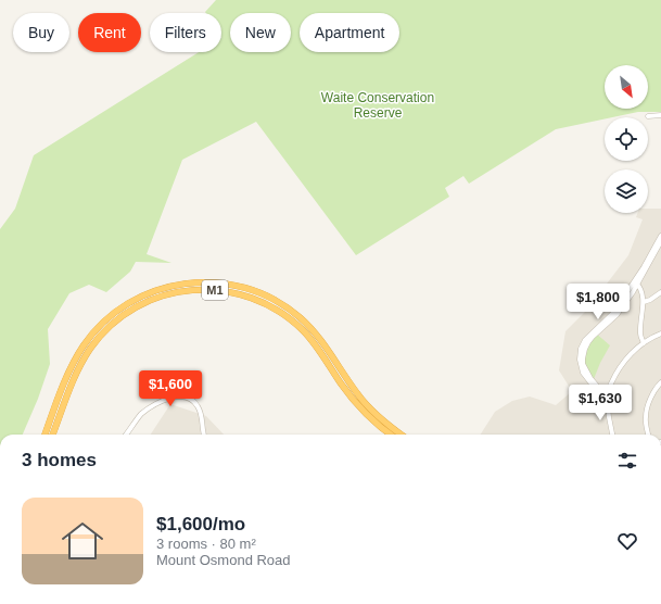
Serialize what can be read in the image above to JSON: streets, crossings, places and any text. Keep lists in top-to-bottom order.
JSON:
{
  "streets": {
    "highway": ["M1"]
  },
  "parks": ["Waite Conservation Reserve"],
  "north": "bottom right",
  "page": {
    "chip": [
      "Buy",
      "Rent",
      "Filters",
      "New",
      "Apartment"
    ],
    "price": ["$1,800", "$1,600", "$1,630"],
    "heading": "3 homes",
    "list": [
      {
        "name": "$1,600/mo",
        "note": "3 rooms · 80 m² · Mount Osmond Road"
      }
    ]
  }
}
